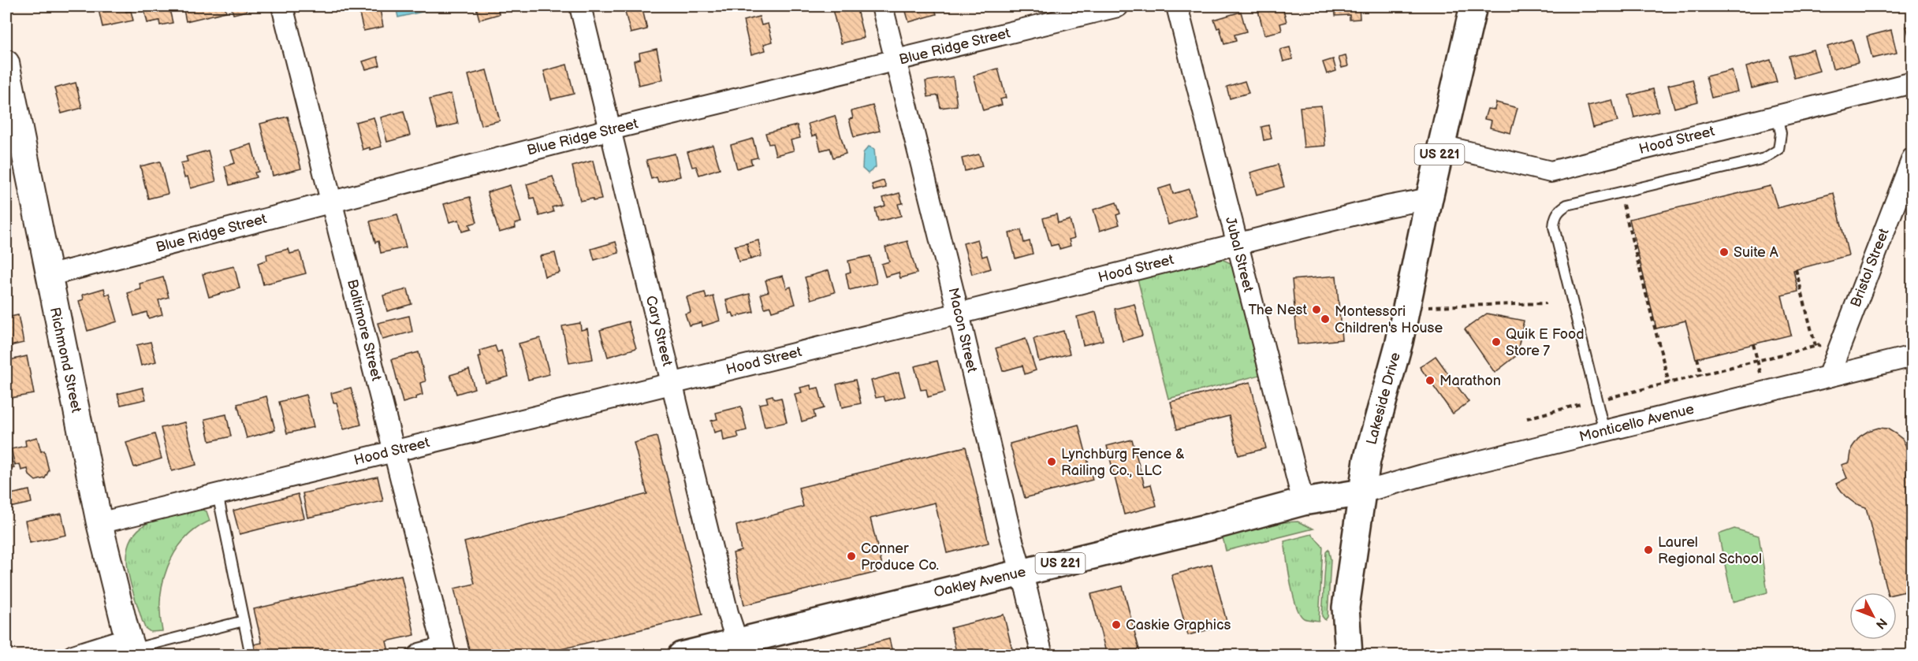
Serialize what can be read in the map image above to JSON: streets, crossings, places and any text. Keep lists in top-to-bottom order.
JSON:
{
  "streets": {
    "main road": ["US 221", "Lakeside Drive", "Oakley Avenue"],
    "street": [
      "Blue Ridge Street",
      "Hood Street",
      "Jubal Street",
      "Bristol Street",
      "Baltimore Street",
      "Macon Street",
      "Cary Street",
      "Richmond Street",
      "Monticello Avenue"
    ]
  },
  "crossings": [
    ["Blue Ridge Street", "Baltimore Street"],
    ["Blue Ridge Street", "Macon Street"],
    ["Blue Ridge Street", "Cary Street"],
    ["Blue Ridge Street", "Richmond Street"],
    ["Hood Street", "Jubal Street"],
    ["Hood Street", "Baltimore Street"],
    ["Hood Street", "Macon Street"],
    ["Hood Street", "Cary Street"],
    ["Hood Street", "Richmond Street"],
    ["Hood Street", "Lakeside Drive"],
    ["Jubal Street", "Oakley Avenue"],
    ["Bristol Street", "Monticello Avenue"],
    ["Macon Street", "Oakley Avenue"],
    ["Cary Street", "Oakley Avenue"],
    ["Lakeside Drive", "Monticello Avenue"],
    ["Lakeside Drive", "Oakley Avenue"],
    ["Monticello Avenue", "Oakley Avenue"]
  ],
  "places": [
    "Suite A",
    "The Nest",
    "Montessori Children's House",
    "Quik E Food Store 7",
    "Marathon",
    "Lynchburg Fence & Railing Co., LLC",
    "Laurel Regional School",
    "Conner Produce Co.",
    "Caskie Graphics"
  ],
  "north": "bottom right"
}
